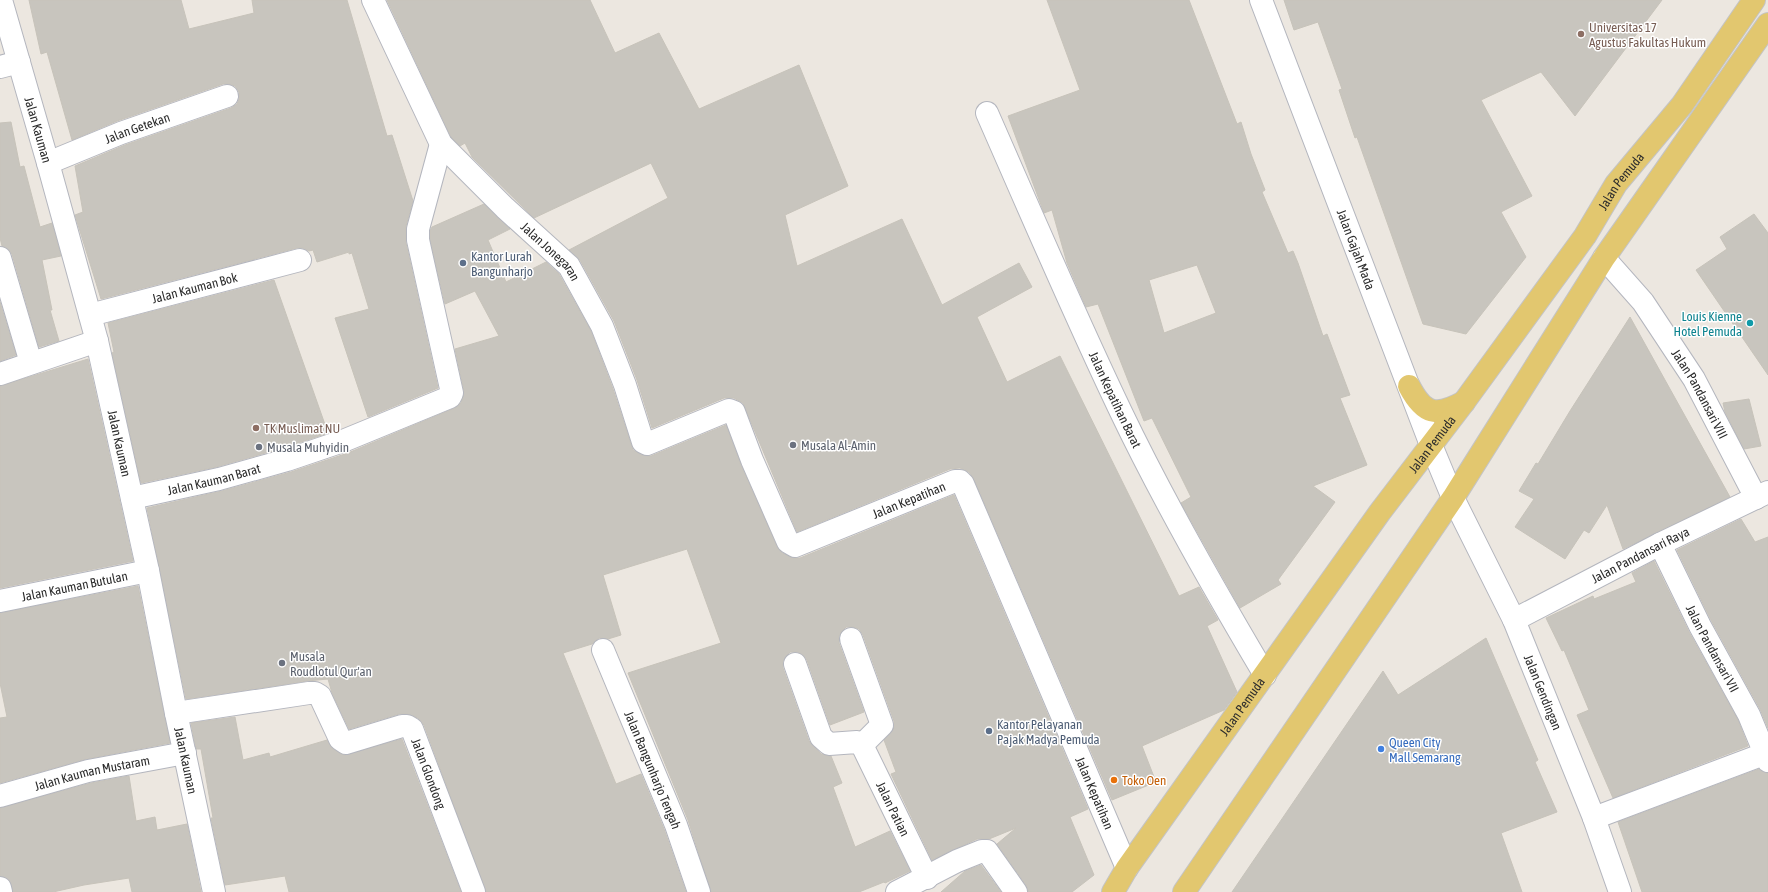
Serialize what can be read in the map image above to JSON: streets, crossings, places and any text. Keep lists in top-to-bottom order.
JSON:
{
  "streets": {
    "main road": ["Jalan Pemuda"],
    "street": [
      "Jalan Getekan",
      "Jalan Kauman",
      "Jalan Gajah Mada",
      "Jalan Jonegaran",
      "Jalan Kauman Bok",
      "Jalan Pandansari VIII",
      "Jalan Kepatihan Barat",
      "Jalan Kauman Barat",
      "Jalan Kepatihan",
      "Jalan Pandansari Raya",
      "Jalan Kauman Butulan",
      "Jalan Pandansari VII",
      "Jalan Gendingan",
      "Jalan Bangunharjo Tengah",
      "Jalan Glondong",
      "Jalan Kauman Mustaram",
      "Jalan Patian"
    ]
  },
  "crossings": [
    ["Jalan Getekan", "Jalan Kauman"],
    ["Jalan Kauman", "Jalan Kauman Bok"],
    ["Jalan Kauman", "Jalan Kauman Barat"],
    ["Jalan Kauman", "Jalan Kauman Butulan"],
    ["Jalan Kauman", "Jalan Glondong"],
    ["Jalan Kauman", "Jalan Kauman Mustaram"],
    ["Jalan Pemuda", "Jalan Gajah Mada"],
    ["Jalan Pemuda", "Jalan Kepatihan Barat"],
    ["Jalan Pemuda", "Jalan Kepatihan"],
    ["Jalan Gajah Mada", "Jalan Gendingan"],
    ["Jalan Jonegaran", "Jalan Kauman Barat"],
    ["Jalan Jonegaran", "Jalan Kepatihan"],
    ["Jalan Pandansari VIII", "Jalan Pandansari Raya"],
    ["Jalan Pandansari Raya", "Jalan Pandansari VII"],
    ["Jalan Pandansari Raya", "Jalan Gendingan"],
    ["Jalan Pandansari VII", "Jalan Gendingan"]
  ],
  "places": [
    "Universitas 17 Agustus Fakultas Hukum",
    "Kantor Lurah Bangunharjo",
    "Louis Kienne Hotel Pemuda",
    "TK Muslimat NU",
    "Musala Al-Amin",
    "Musala Muhyidin",
    "Musala Roudlotul Qur'an",
    "Kantor Pelayanan Pajak Madya Pemuda",
    "Queen City Mall Semarang",
    "Toko Oen"
  ]
}
